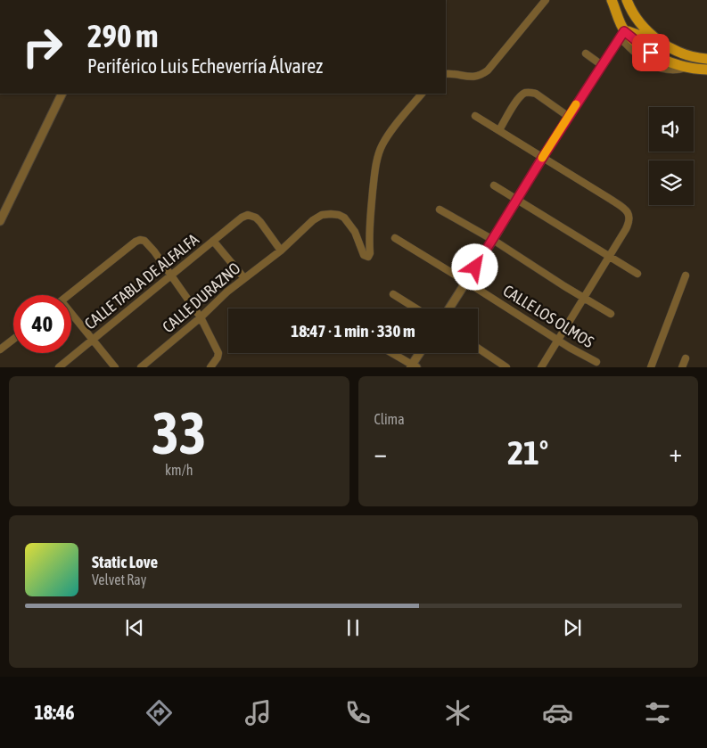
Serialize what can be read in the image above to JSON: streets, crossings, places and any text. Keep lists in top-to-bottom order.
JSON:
{
  "streets": {
    "street": ["CALLE TABLA DE ALFALFA", "CALLE DURAZNO", "CALLE LOS OLMOS"]
  },
  "crossings": [
    ["CALLE TABLA DE ALFALFA", "CALLE DURAZNO"]
  ],
  "page": {
    "turn": ["290 m", "Periférico Luis Echeverría Álvarez"],
    "limit": "40",
    "trip": "18:47 · 1 min · 330 m",
    "tile": [
      ["33", "km/h"],
      "Clima"
    ],
    "heat": ["−", "21°", "+"],
    "song": ["Static Love", "Velvet Ray"],
    "tabs": "18:46"
  }
}
